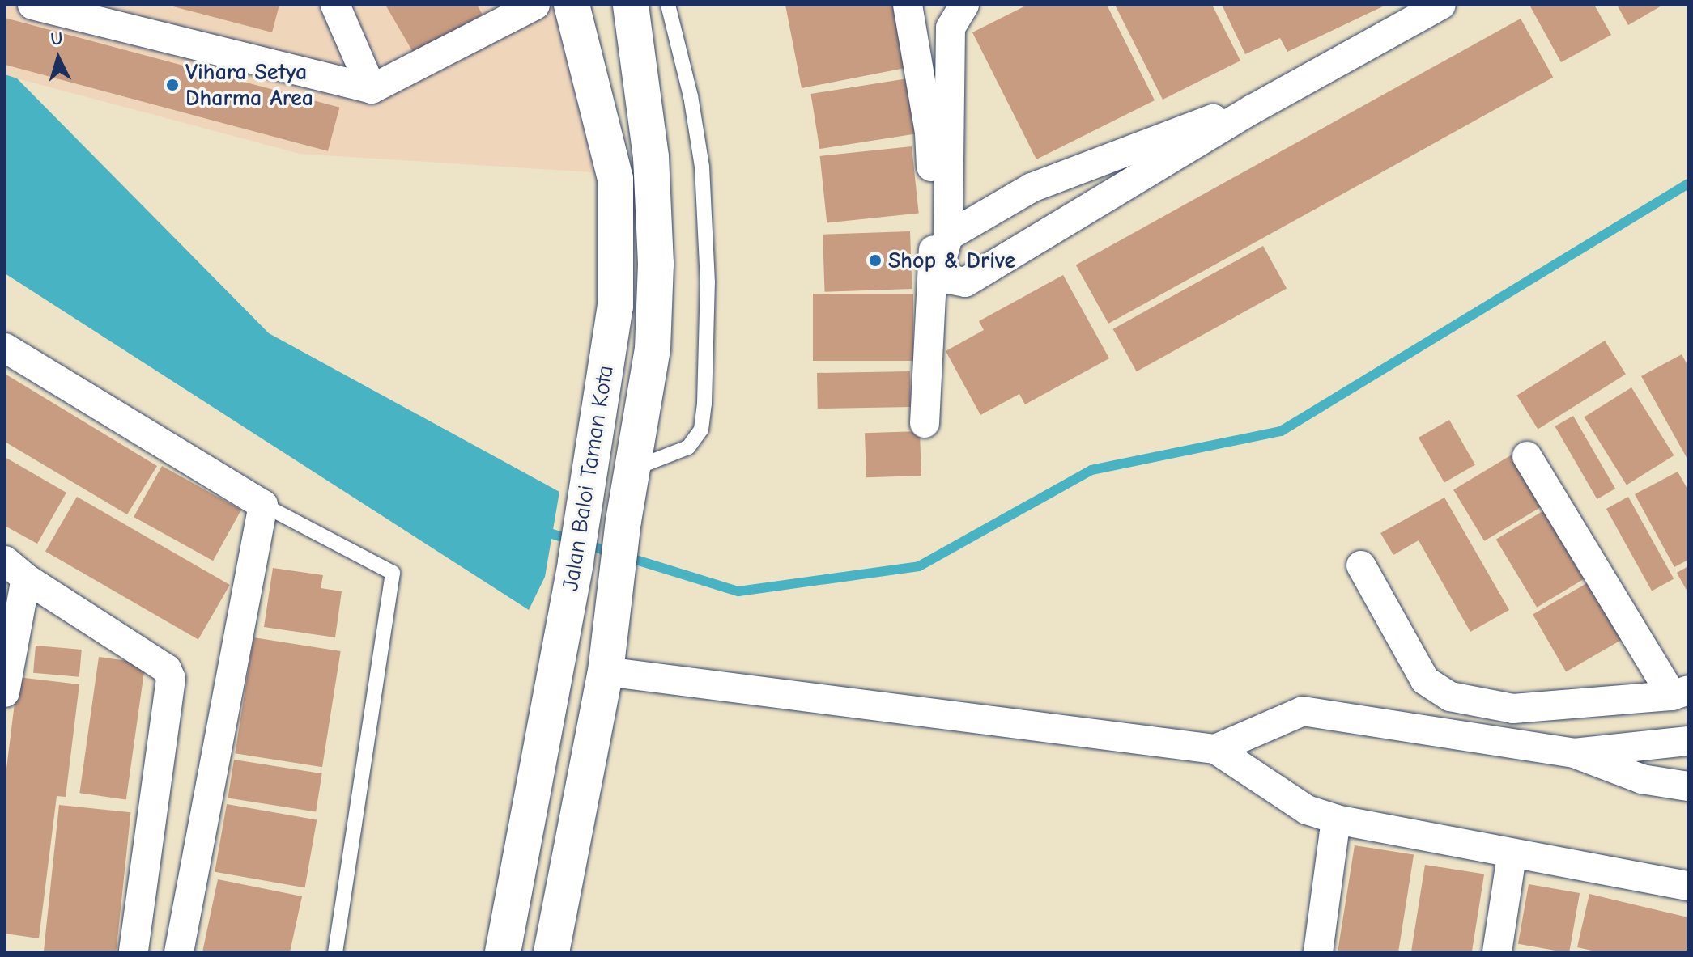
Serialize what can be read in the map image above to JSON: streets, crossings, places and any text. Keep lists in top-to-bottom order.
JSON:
{
  "streets": {
    "highway": ["Jalan Baloi Taman Kota"]
  },
  "places": ["Vihara Setya Dharma Area", "Shop & Drive"],
  "north": "top"
}
